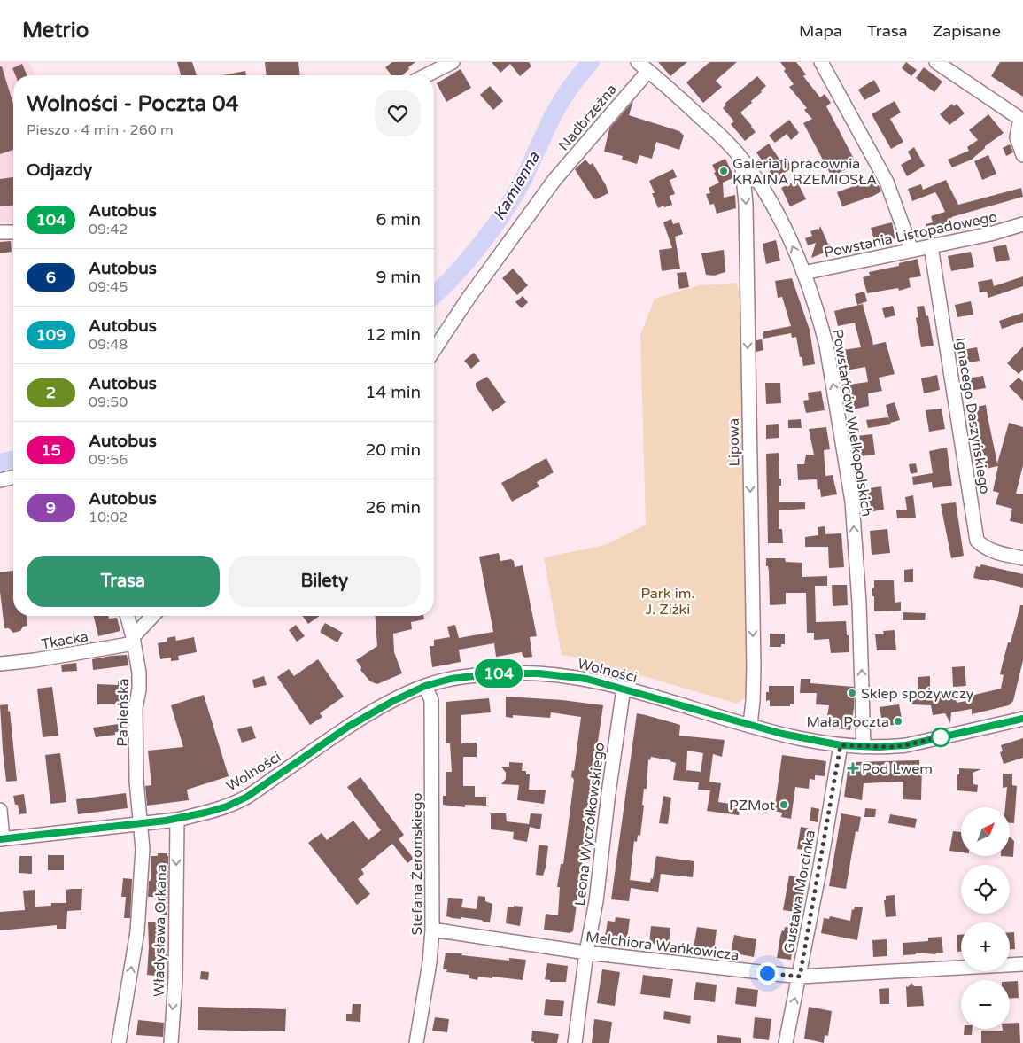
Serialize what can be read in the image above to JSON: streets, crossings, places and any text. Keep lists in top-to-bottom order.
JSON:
{
  "streets": {
    "street": [
      "Nadbrzeżna",
      "Powstania Listopadowego",
      "Ignacego Daszyńskiego",
      "Powstańców Wielkopolskich",
      "Lipowa",
      "Tkacka",
      "Wolności",
      "Panieńska",
      "Leona Wyczółkowskiego",
      "Stefana Żeromskiego",
      "Gustawa Morcinka",
      "Władysława Orkana",
      "Melchiora Wańkowicza"
    ]
  },
  "crossings": [
    ["Nadbrzeżna", "Powstańców Wielkopolskich"],
    ["Powstania Listopadowego", "Ignacego Daszyńskiego"],
    ["Powstania Listopadowego", "Powstańców Wielkopolskich"],
    ["Powstańców Wielkopolskich", "Lipowa"],
    ["Powstańców Wielkopolskich", "Wolności"],
    ["Lipowa", "Wolności"],
    ["Tkacka", "Panieńska"],
    ["Wolności", "Panieńska"],
    ["Wolności", "Leona Wyczółkowskiego"],
    ["Wolności", "Stefana Żeromskiego"],
    ["Wolności", "Gustawa Morcinka"],
    ["Wolności", "Władysława Orkana"],
    ["Panieńska", "Władysława Orkana"],
    ["Leona Wyczółkowskiego", "Melchiora Wańkowicza"],
    ["Stefana Żeromskiego", "Melchiora Wańkowicza"],
    ["Gustawa Morcinka", "Melchiora Wańkowicza"]
  ],
  "one_way": ["Powstańców Wielkopolskich", "Lipowa"],
  "water": ["Kamienna"],
  "parks": ["Park im. J. Ziżki"],
  "places": {
    "other": [
      "Galeria i pracownia KRAINA RZEMIOSŁA",
      "Sklep spożywczy",
      "Mała Poczta",
      "PZMot"
    ],
    "health": ["Pod Lwem"]
  },
  "lines": ["bus line 104"],
  "north": "top right",
  "page": {
    "header": "Metrio",
    "nav": ["Mapa", "Trasa", "Zapisane"],
    "on_map": "104",
    "heading": [
      ["Wolności - Poczta 04", "Pieszo · 4 min · 260 m"],
      "Odjazdy"
    ],
    "list": [
      {
        "mark": "104",
        "name": "Autobus",
        "note": "09:42",
        "value": "6 min"
      },
      {
        "mark": "6",
        "name": "Autobus",
        "note": "09:45",
        "value": "9 min"
      },
      {
        "mark": "109",
        "name": "Autobus",
        "note": "09:48",
        "value": "12 min"
      },
      {
        "mark": "2",
        "name": "Autobus",
        "note": "09:50",
        "value": "14 min"
      },
      {
        "mark": "15",
        "name": "Autobus",
        "note": "09:56",
        "value": "20 min"
      },
      {
        "mark": "9",
        "name": "Autobus",
        "note": "10:02",
        "value": "26 min"
      }
    ],
    "buttons": ["Trasa", "Bilety"],
    "map_buttons": ["+", "−"]
  }
}
